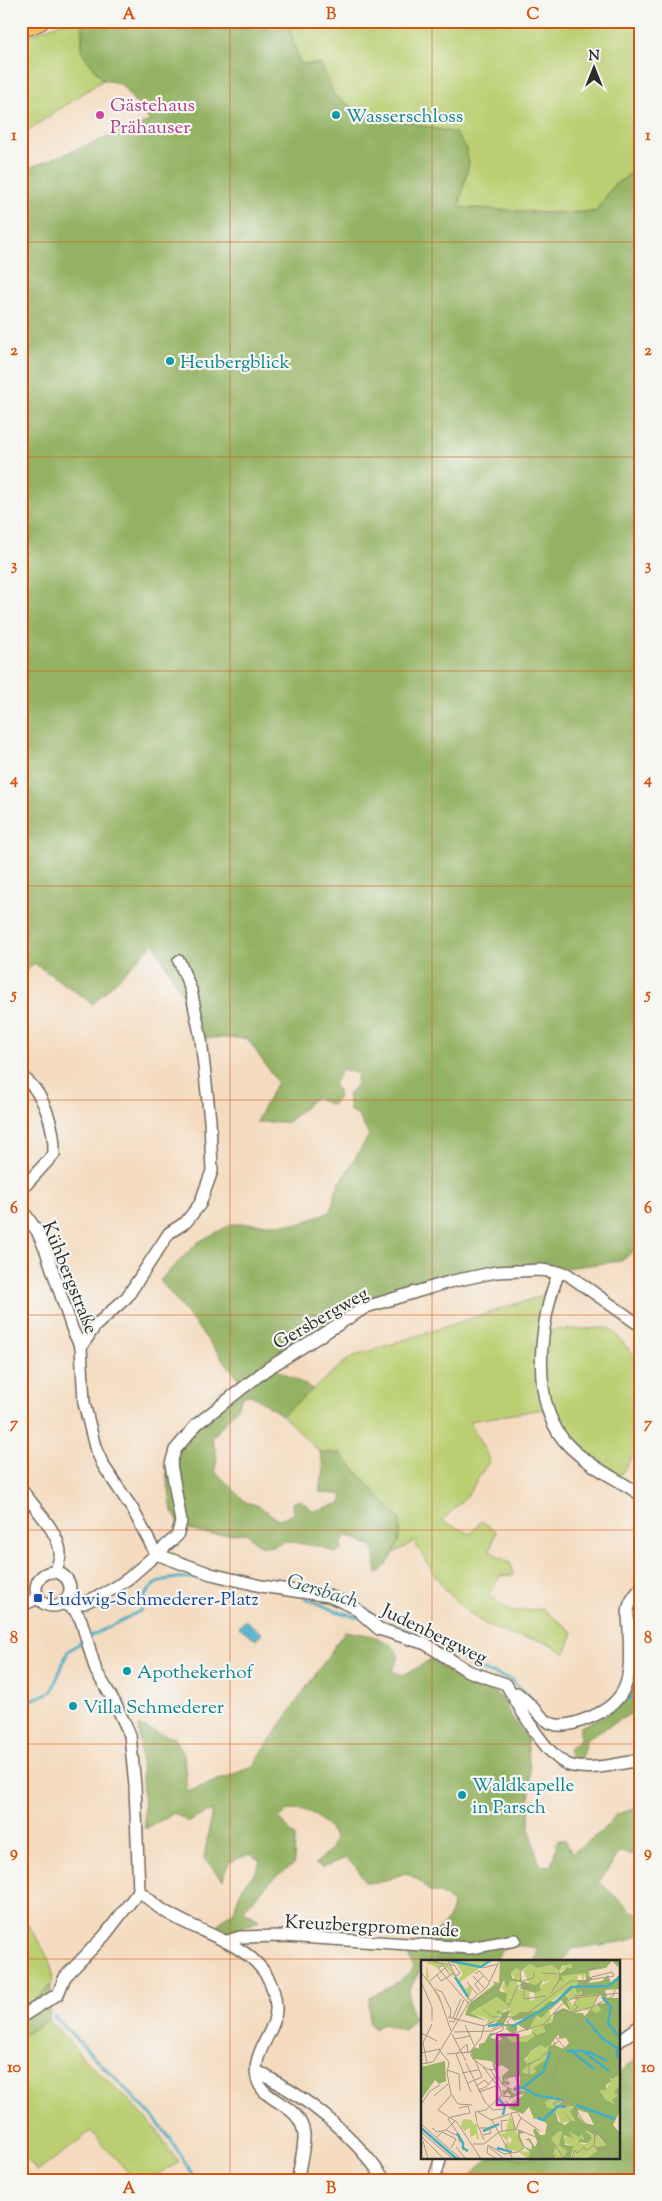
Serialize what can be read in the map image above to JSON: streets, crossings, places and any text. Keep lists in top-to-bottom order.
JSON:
{
  "streets": {
    "street": [
      "Kühbergstraße",
      "Gersbergweg",
      "Judenbergweg",
      "Kreuzbergpromenade"
    ]
  },
  "crossings": [
    ["Kühbergstraße", "Gersbergweg"],
    ["Kühbergstraße", "Judenbergweg"],
    ["Gersbergweg", "Judenbergweg"]
  ],
  "water": ["Gersbach"],
  "places": {
    "other": [
      "Gästehaus Prähauser",
      "Wasserschloss",
      "Heubergblick",
      "Apothekerhof",
      "Villa Schmederer",
      "Waldkapelle in Parsch"
    ],
    "transit": ["Ludwig-Schmederer-Platz"]
  },
  "north": "top",
  "grid": {
    "columns": ["A", "B", "C"],
    "rows": [
      "1",
      "2",
      "3",
      "4",
      "5",
      "6",
      "7",
      "8",
      "9",
      "10"
    ]
  }
}
